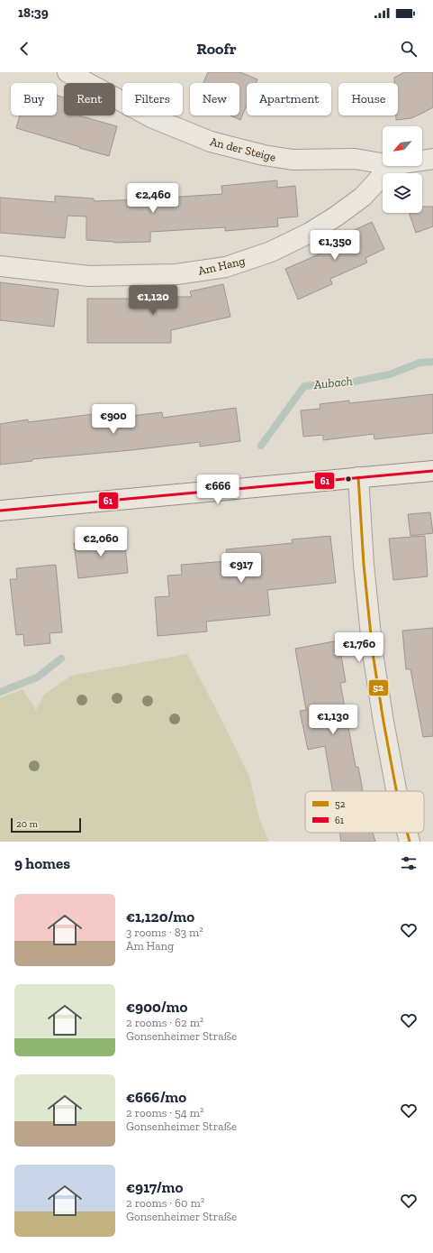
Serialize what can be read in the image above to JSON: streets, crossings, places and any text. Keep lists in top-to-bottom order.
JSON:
{
  "streets": {
    "street": ["An der Steige", "Am Hang"]
  },
  "water": ["Aubach"],
  "lines": ["transit line 61", "transit line 52"],
  "legend": ["52", "61"],
  "scale_bar": "20 m",
  "north": "bottom left",
  "page": {
    "status": "18:39",
    "header": "Roofr",
    "chip": [
      "Buy",
      "Rent",
      "Filters",
      "New",
      "Apartment",
      "House"
    ],
    "price": [
      "€2,460",
      "€1,350",
      "€1,120",
      "€900",
      "€666",
      "€2,060",
      "€917",
      "€1,760",
      "€1,130"
    ],
    "scale": "20 m",
    "heading": "9 homes",
    "list": [
      {
        "name": "€1,120/mo",
        "note": "3 rooms · 83 m² · Am Hang"
      },
      {
        "name": "€900/mo",
        "note": "2 rooms · 62 m² · Gonsenheimer Straße"
      },
      {
        "name": "€666/mo",
        "note": "2 rooms · 54 m² · Gonsenheimer Straße"
      },
      {
        "name": "€917/mo",
        "note": "2 rooms · 60 m² · Gonsenheimer Straße"
      }
    ]
  }
}
